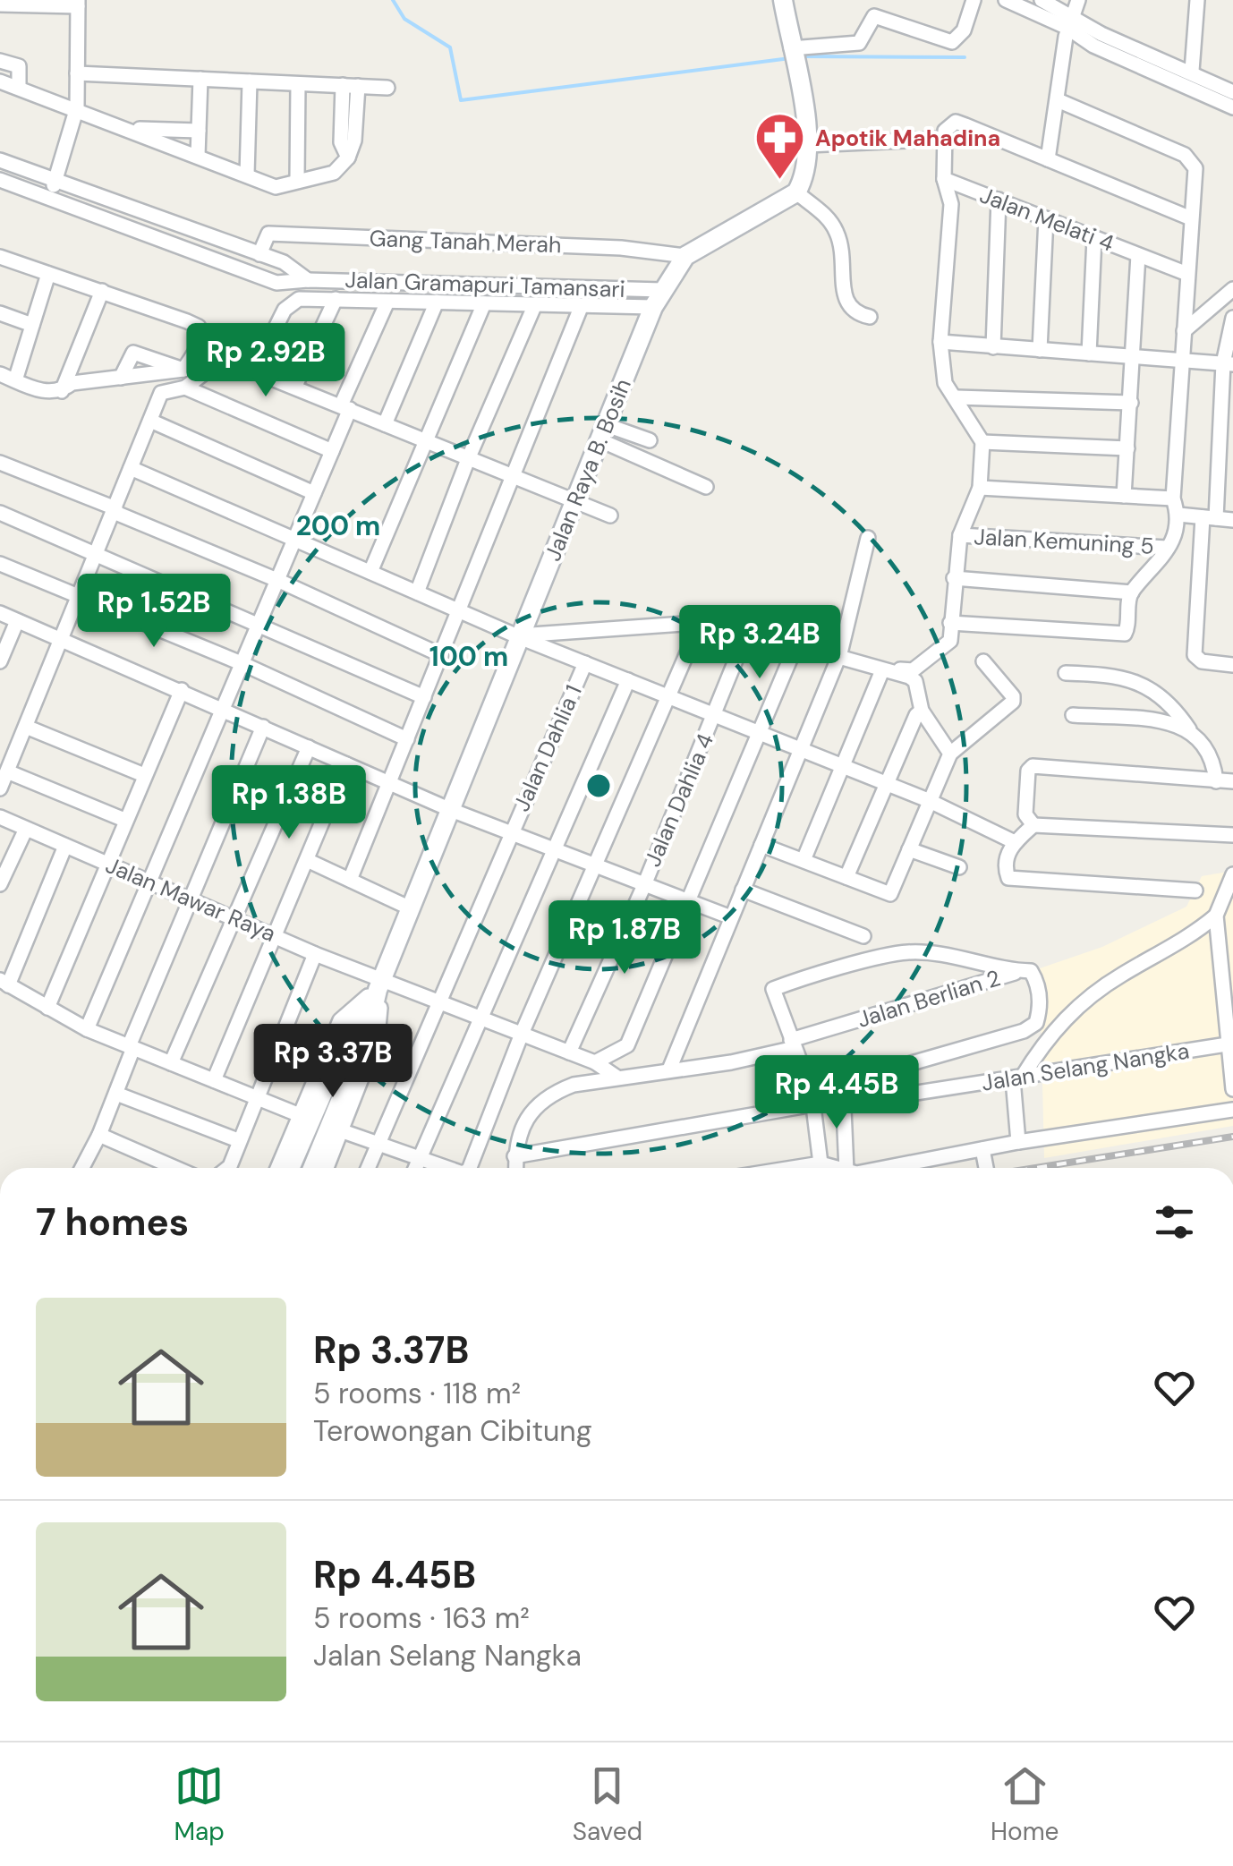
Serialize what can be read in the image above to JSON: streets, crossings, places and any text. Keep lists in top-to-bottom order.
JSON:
{
  "streets": {
    "main road": ["Jalan Raya B. Bosih"],
    "street": [
      "Jalan Melati 4",
      "Gang Tanah Merah",
      "Jalan Gramapuri Tamansari",
      "Jalan Kemuning 5",
      "Jalan Dahlia 1",
      "Jalan Dahlia 4",
      "Jalan Mawar Raya",
      "Jalan Berlian 2",
      "Jalan Selang Nangka"
    ]
  },
  "crossings": [
    ["Gang Tanah Merah", "Jalan Gramapuri Tamansari"],
    ["Gang Tanah Merah", "Jalan Raya B. Bosih"],
    ["Jalan Gramapuri Tamansari", "Jalan Raya B. Bosih"],
    ["Jalan Raya B. Bosih", "Jalan Mawar Raya"],
    ["Jalan Dahlia 1", "Jalan Mawar Raya"],
    ["Jalan Dahlia 4", "Jalan Mawar Raya"],
    ["Jalan Mawar Raya", "Jalan Berlian 2"]
  ],
  "places": {
    "pharmacy": ["Apotik Mahadina"]
  },
  "page": {
    "price": [
      "Rp 2.92B",
      "Rp 1.52B",
      "Rp 3.24B",
      "Rp 1.38B",
      "Rp 1.87B",
      "Rp 3.37B",
      "Rp 4.45B"
    ],
    "heading": "7 homes",
    "list": [
      {
        "name": "Rp 3.37B",
        "note": "5 rooms · 118 m² · Terowongan Cibitung"
      },
      {
        "name": "Rp 4.45B",
        "note": "5 rooms · 163 m² · Jalan Selang Nangka"
      }
    ],
    "tabs": ["Map", "Saved", "Home"]
  },
  "rings": ["200 m", "100 m"]
}
